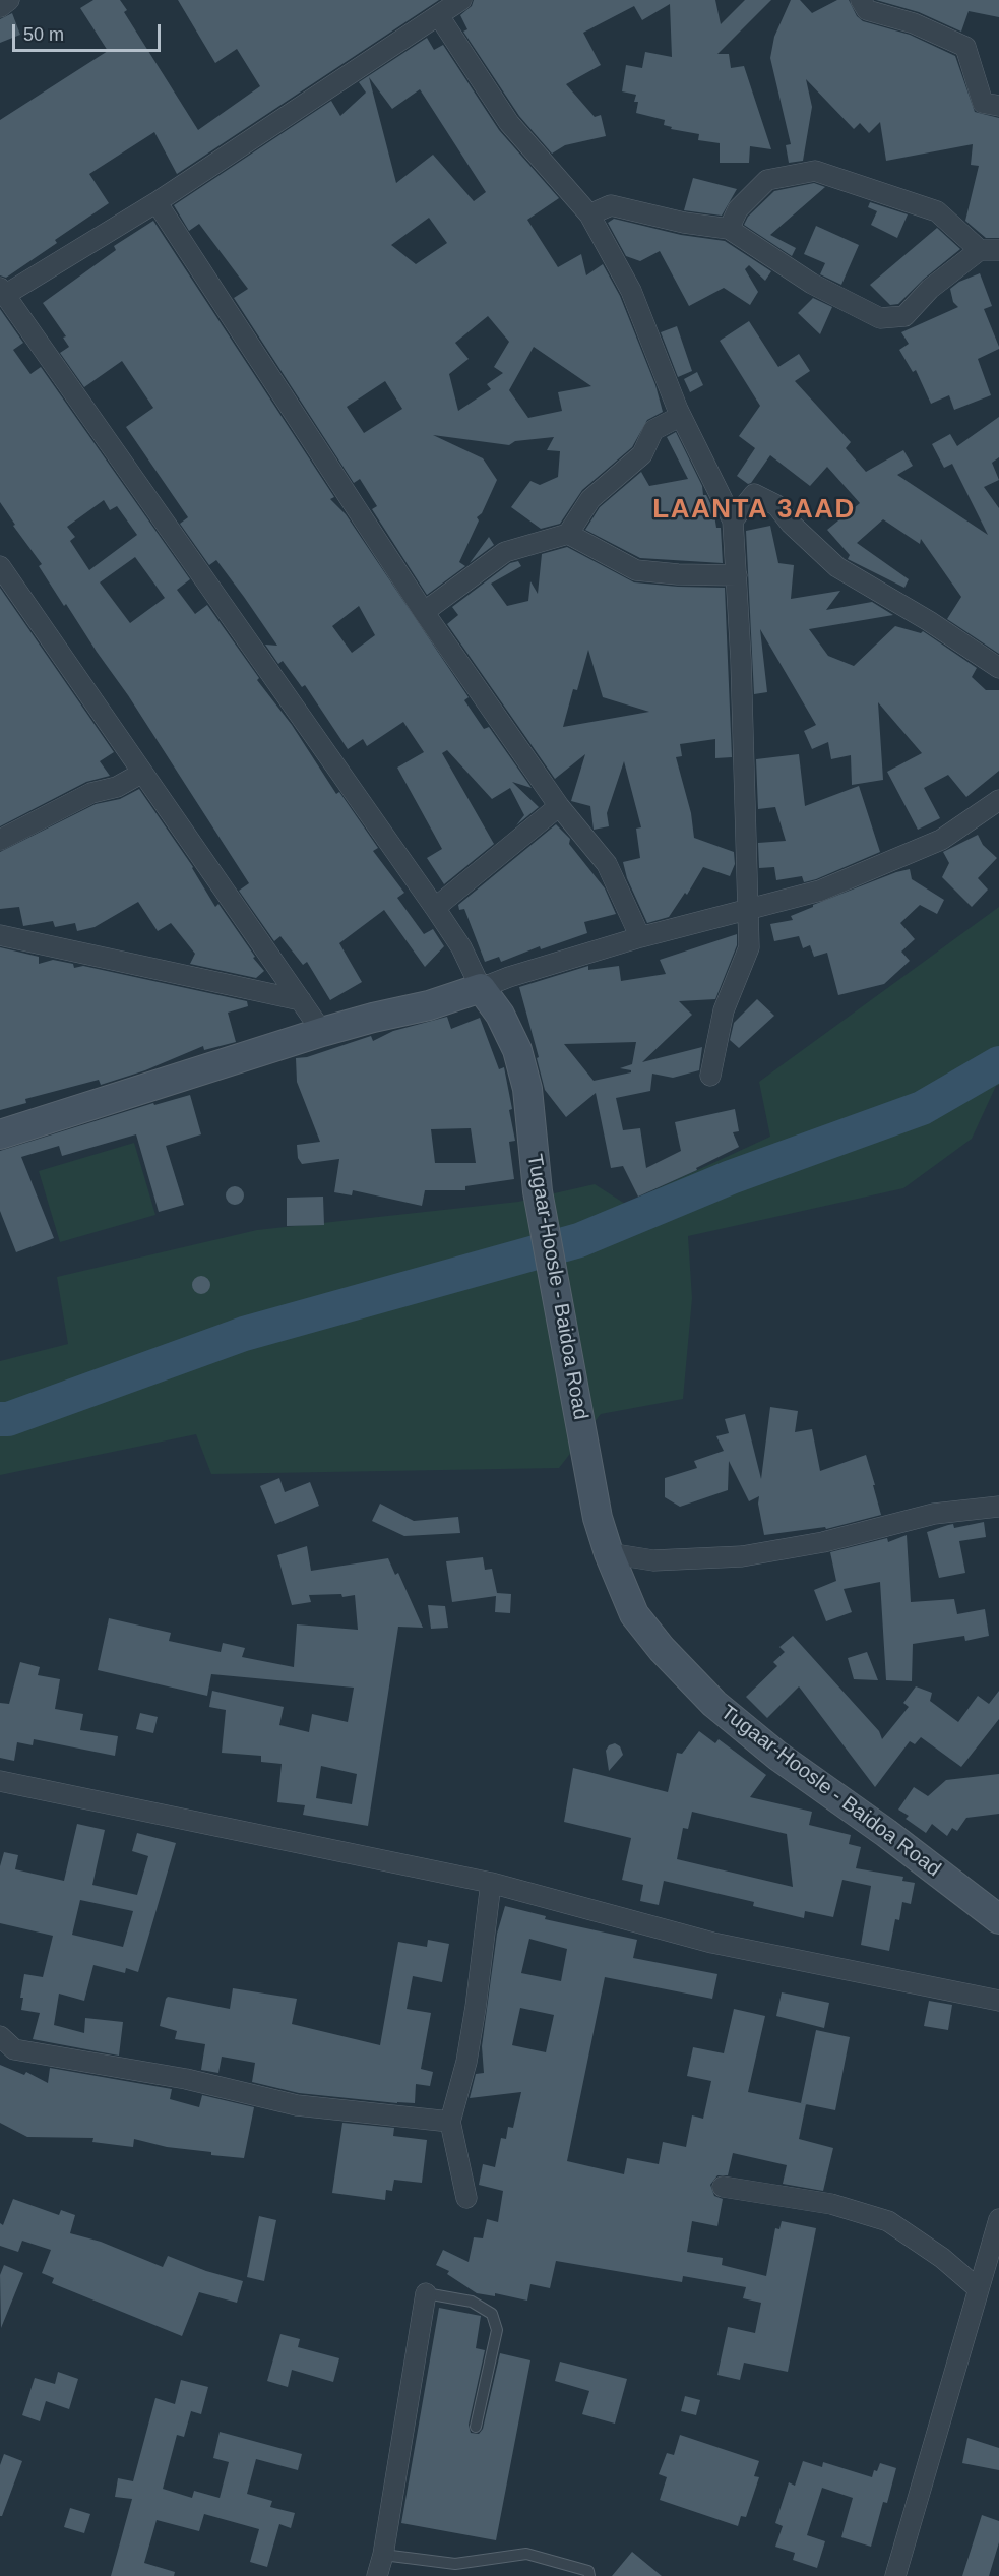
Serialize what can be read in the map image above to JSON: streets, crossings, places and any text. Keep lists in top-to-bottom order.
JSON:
{
  "streets": {
    "main road": ["Tugaar-Hoosle - Baidoa Road"]
  },
  "districts": ["LAANTA 3AAD"],
  "scale_bar": "50 m"
}
